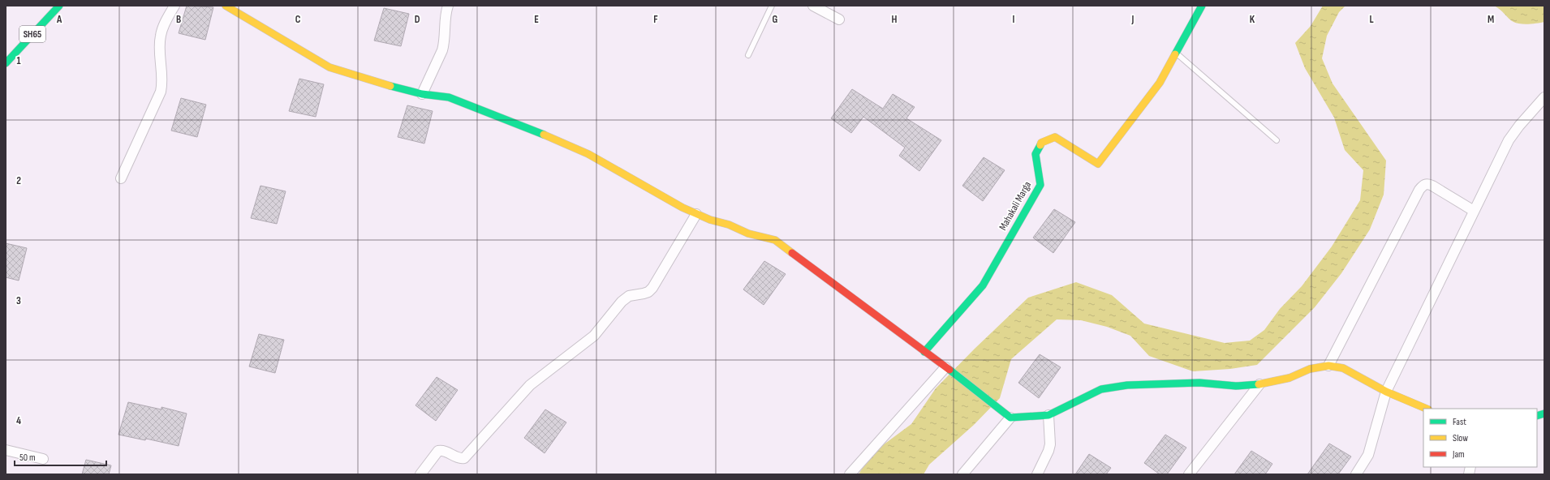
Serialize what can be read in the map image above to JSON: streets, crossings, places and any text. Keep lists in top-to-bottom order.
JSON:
{
  "streets": {
    "main road": ["SH65", "Mahakali Marga"]
  },
  "legend": ["Fast", "Slow", "Jam"],
  "scale_bar": "50 m",
  "grid": {
    "columns": [
      "A",
      "B",
      "C",
      "D",
      "E",
      "F",
      "G",
      "H",
      "I",
      "J",
      "K",
      "L",
      "M"
    ],
    "rows": [
      "1",
      "2",
      "3",
      "4"
    ]
  }
}
